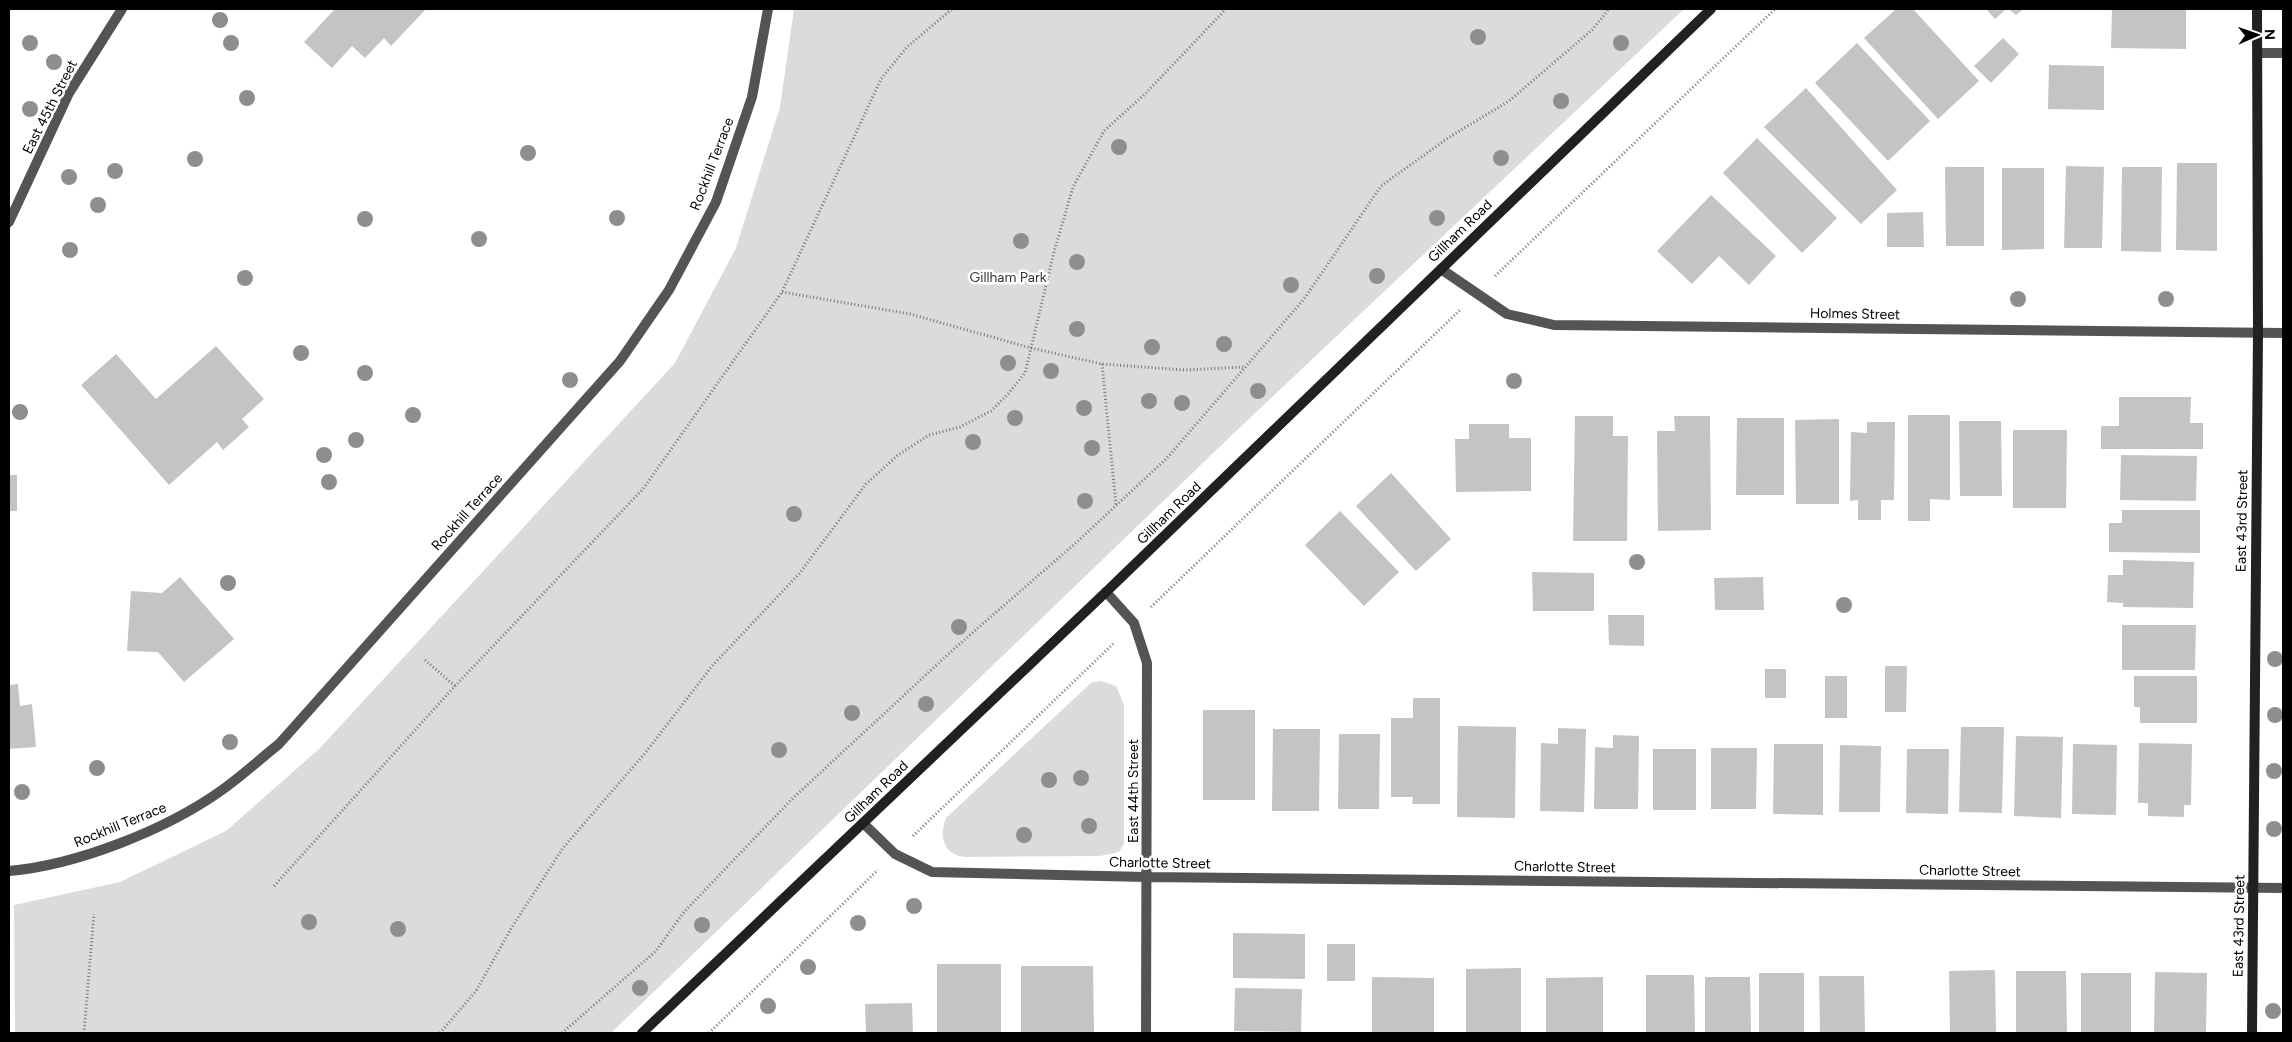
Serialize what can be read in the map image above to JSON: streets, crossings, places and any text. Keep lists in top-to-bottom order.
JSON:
{
  "streets": {
    "main road": ["Gillham Road", "East 43rd Street"],
    "street": [
      "East 45th Street",
      "Rockhill Terrace",
      "Holmes Street",
      "East 44th Street",
      "Charlotte Street"
    ]
  },
  "crossings": [
    ["Gillham Road", "Holmes Street"],
    ["Gillham Road", "East 44th Street"],
    ["Gillham Road", "Charlotte Street"],
    ["Holmes Street", "East 43rd Street"],
    ["East 43rd Street", "Charlotte Street"],
    ["East 44th Street", "Charlotte Street"]
  ],
  "parks": ["Gillham Park"],
  "north": "right"
}
